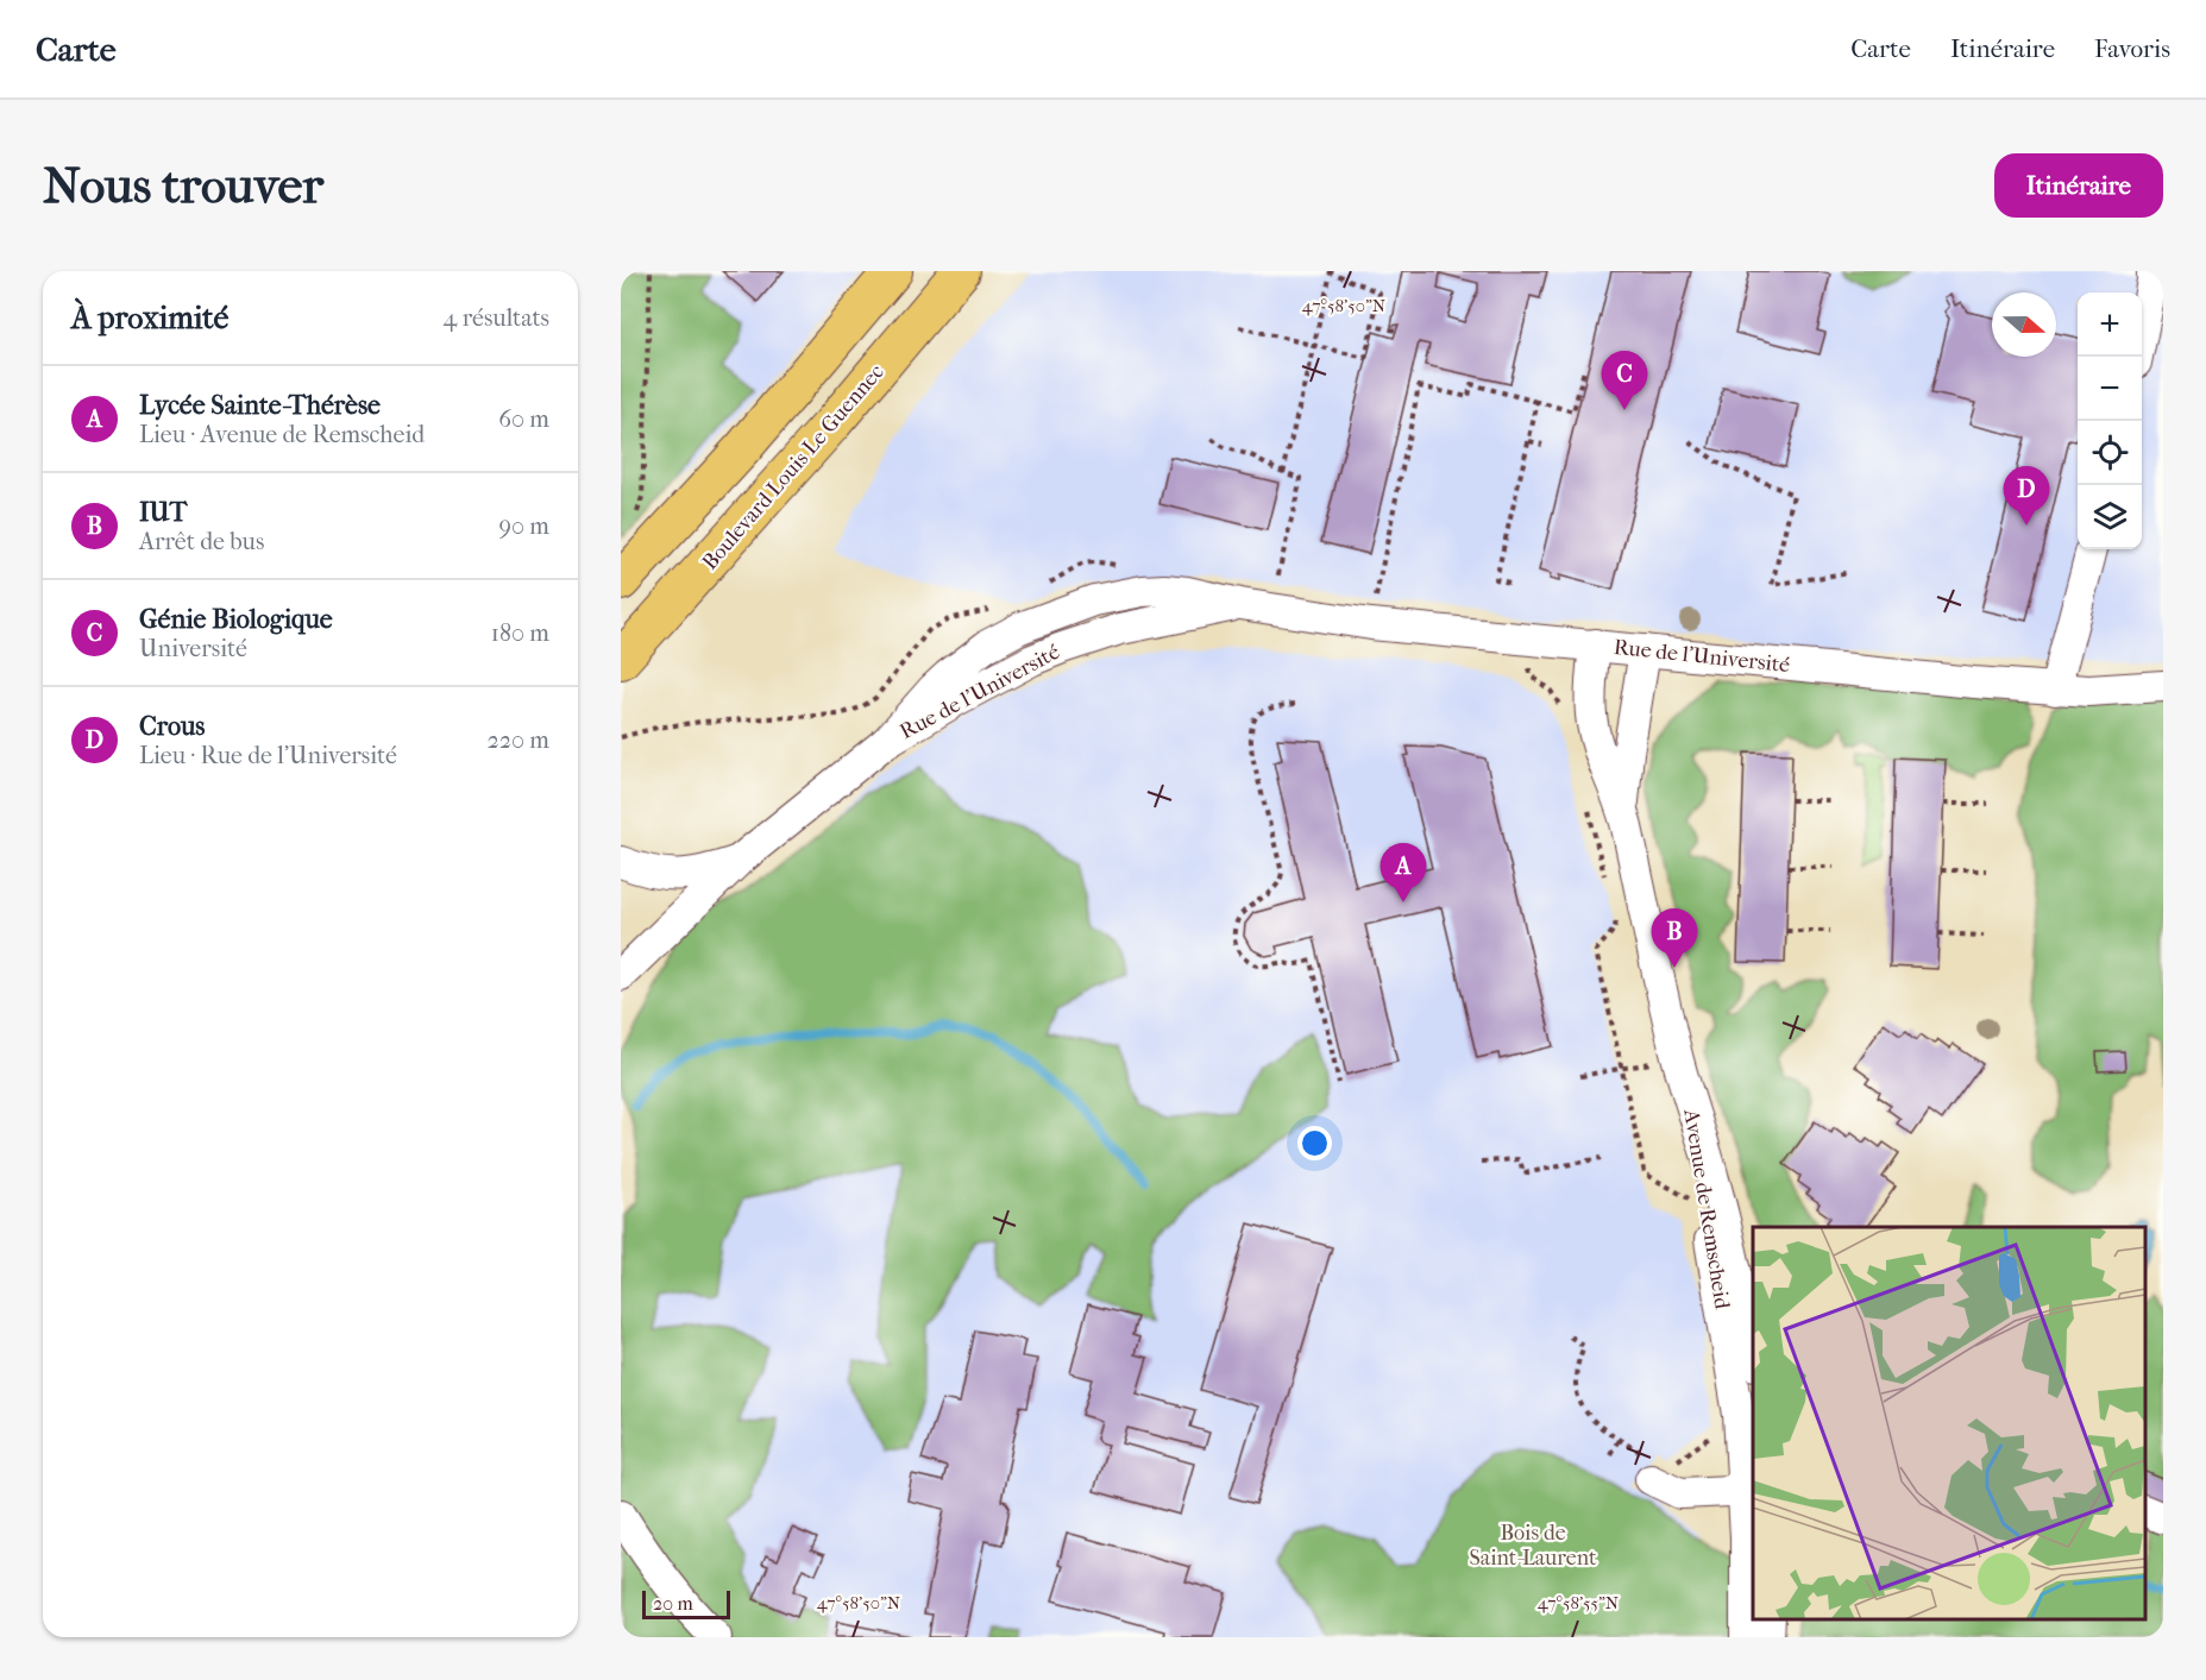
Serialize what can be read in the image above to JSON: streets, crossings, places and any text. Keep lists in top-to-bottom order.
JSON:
{
  "streets": {
    "main road": ["Boulevard Louis Le Guennec"],
    "street": ["Rue de l'Université", "Avenue de Remscheid"]
  },
  "crossings": [
    ["Rue de l'Université", "Avenue de Remscheid"]
  ],
  "parks": ["Bois de Saint-Laurent"],
  "scale_bar": "20 m",
  "north": "right",
  "page": {
    "header": "Carte",
    "nav": ["Carte", "Itinéraire", "Favoris"],
    "buttons": "Itinéraire",
    "title": "Nous trouver",
    "heading": ["À proximité", "4 résultats"],
    "map_buttons": ["+", "−"],
    "pins": [
      "C",
      "D",
      "A",
      "B"
    ],
    "list": [
      {
        "mark": "A",
        "name": "Lycée Sainte-Thérèse",
        "note": "Lieu · Avenue de Remscheid",
        "value": "60 m"
      },
      {
        "mark": "B",
        "name": "IUT",
        "note": "Arrêt de bus",
        "value": "90 m"
      },
      {
        "mark": "C",
        "name": "Génie Biologique",
        "note": "Université",
        "value": "180 m"
      },
      {
        "mark": "D",
        "name": "Crous",
        "note": "Lieu · Rue de l'Université",
        "value": "220 m"
      }
    ],
    "scale": "20 m"
  },
  "coordinates": ["47°58'50\"N", "47°58'55\"N"]
}
